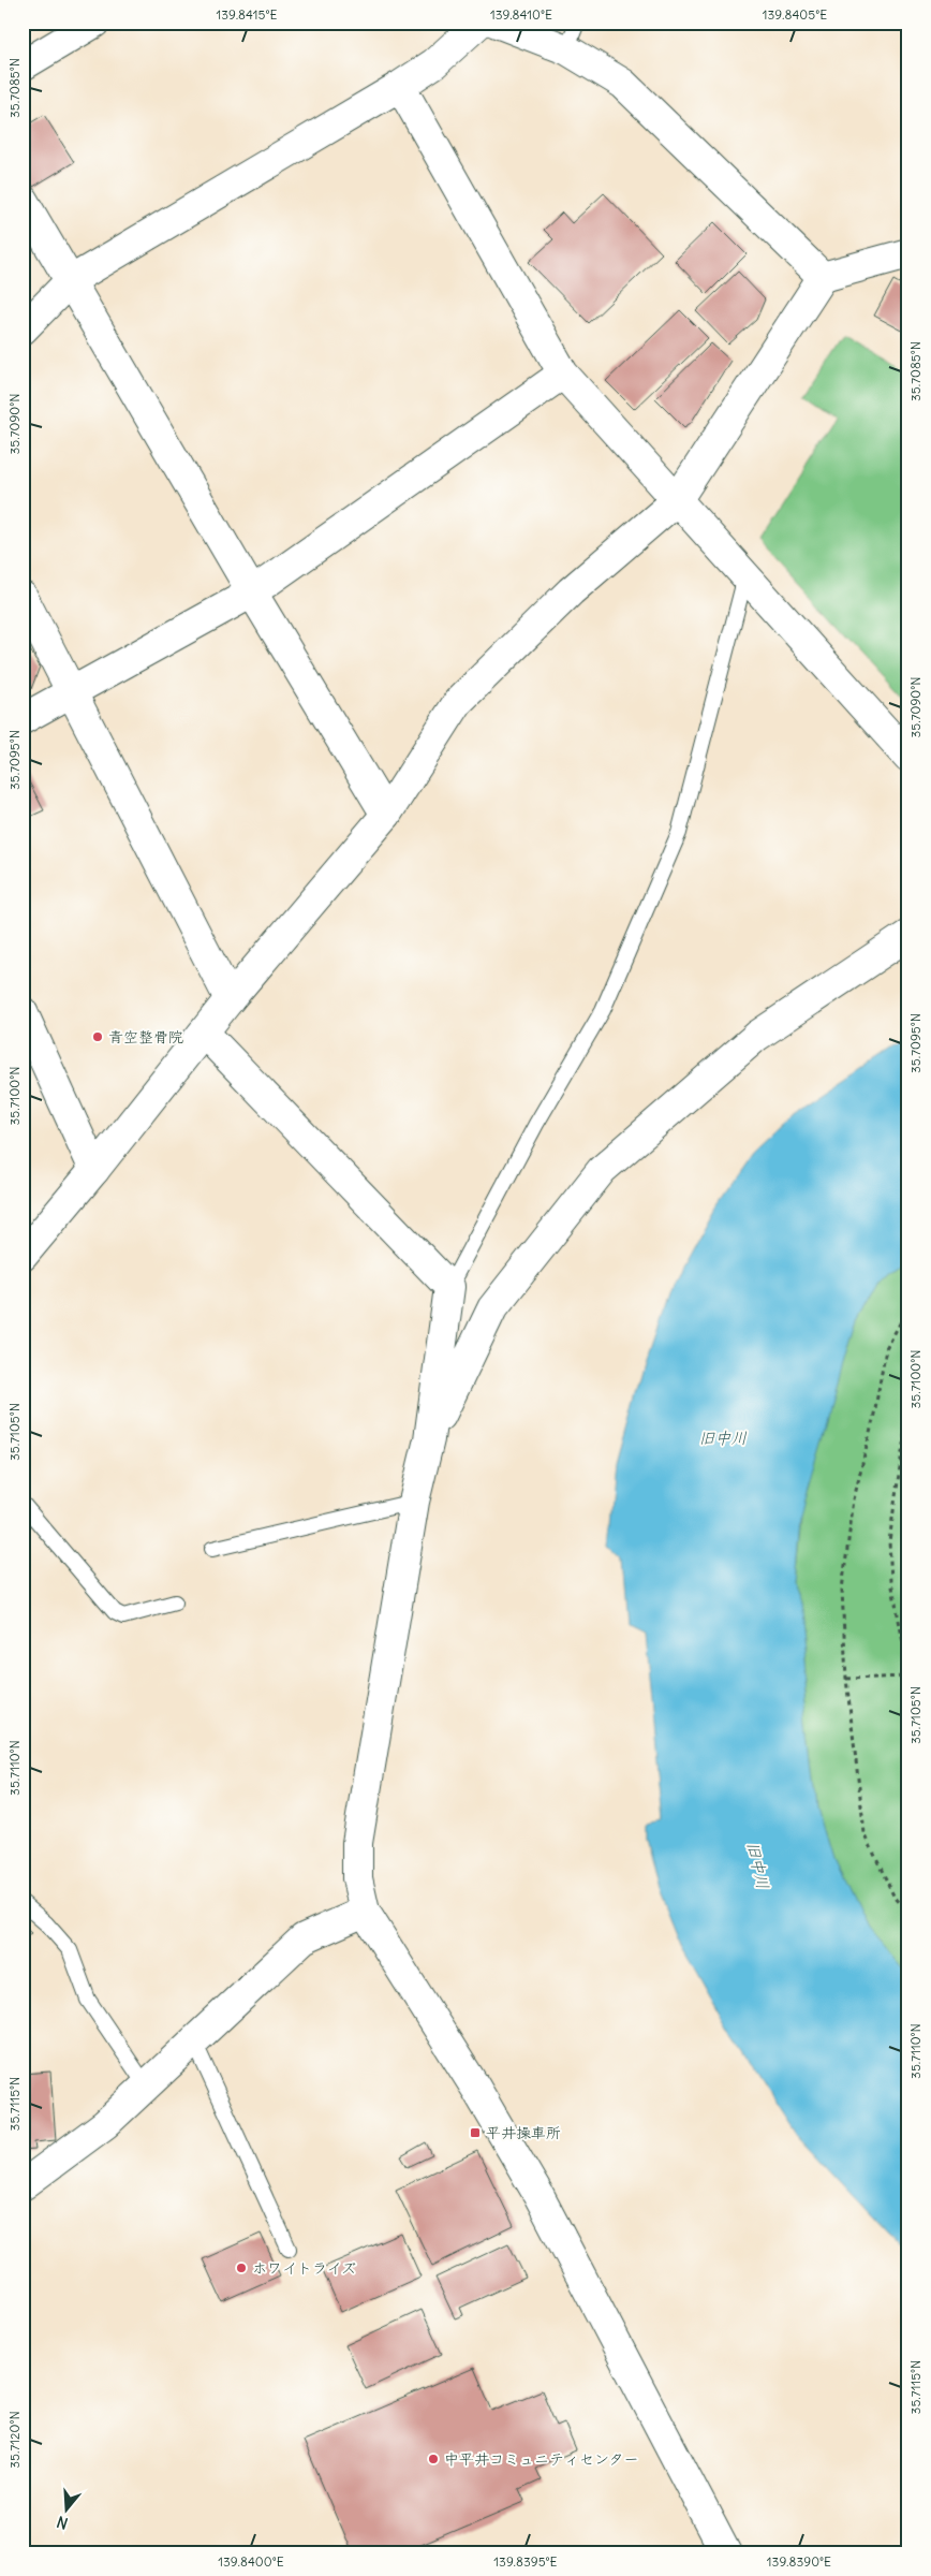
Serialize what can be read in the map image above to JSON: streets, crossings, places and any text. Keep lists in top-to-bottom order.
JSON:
{
  "water": ["旧中川"],
  "places": {
    "other": ["青空整骨院", "ホワイトライズ", "中平井コミュニティセンター"],
    "transit": ["平井操車所"]
  },
  "north": "bottom",
  "coordinates": [
    "139.8415°E",
    "139.8410°E",
    "139.8405°E",
    "35.7085°N",
    "35.7090°N",
    "35.7095°N",
    "35.7100°N",
    "35.7105°N",
    "35.7110°N",
    "35.7115°N",
    "35.7120°N",
    "139.8400°E",
    "139.8395°E",
    "139.8390°E"
  ]
}
